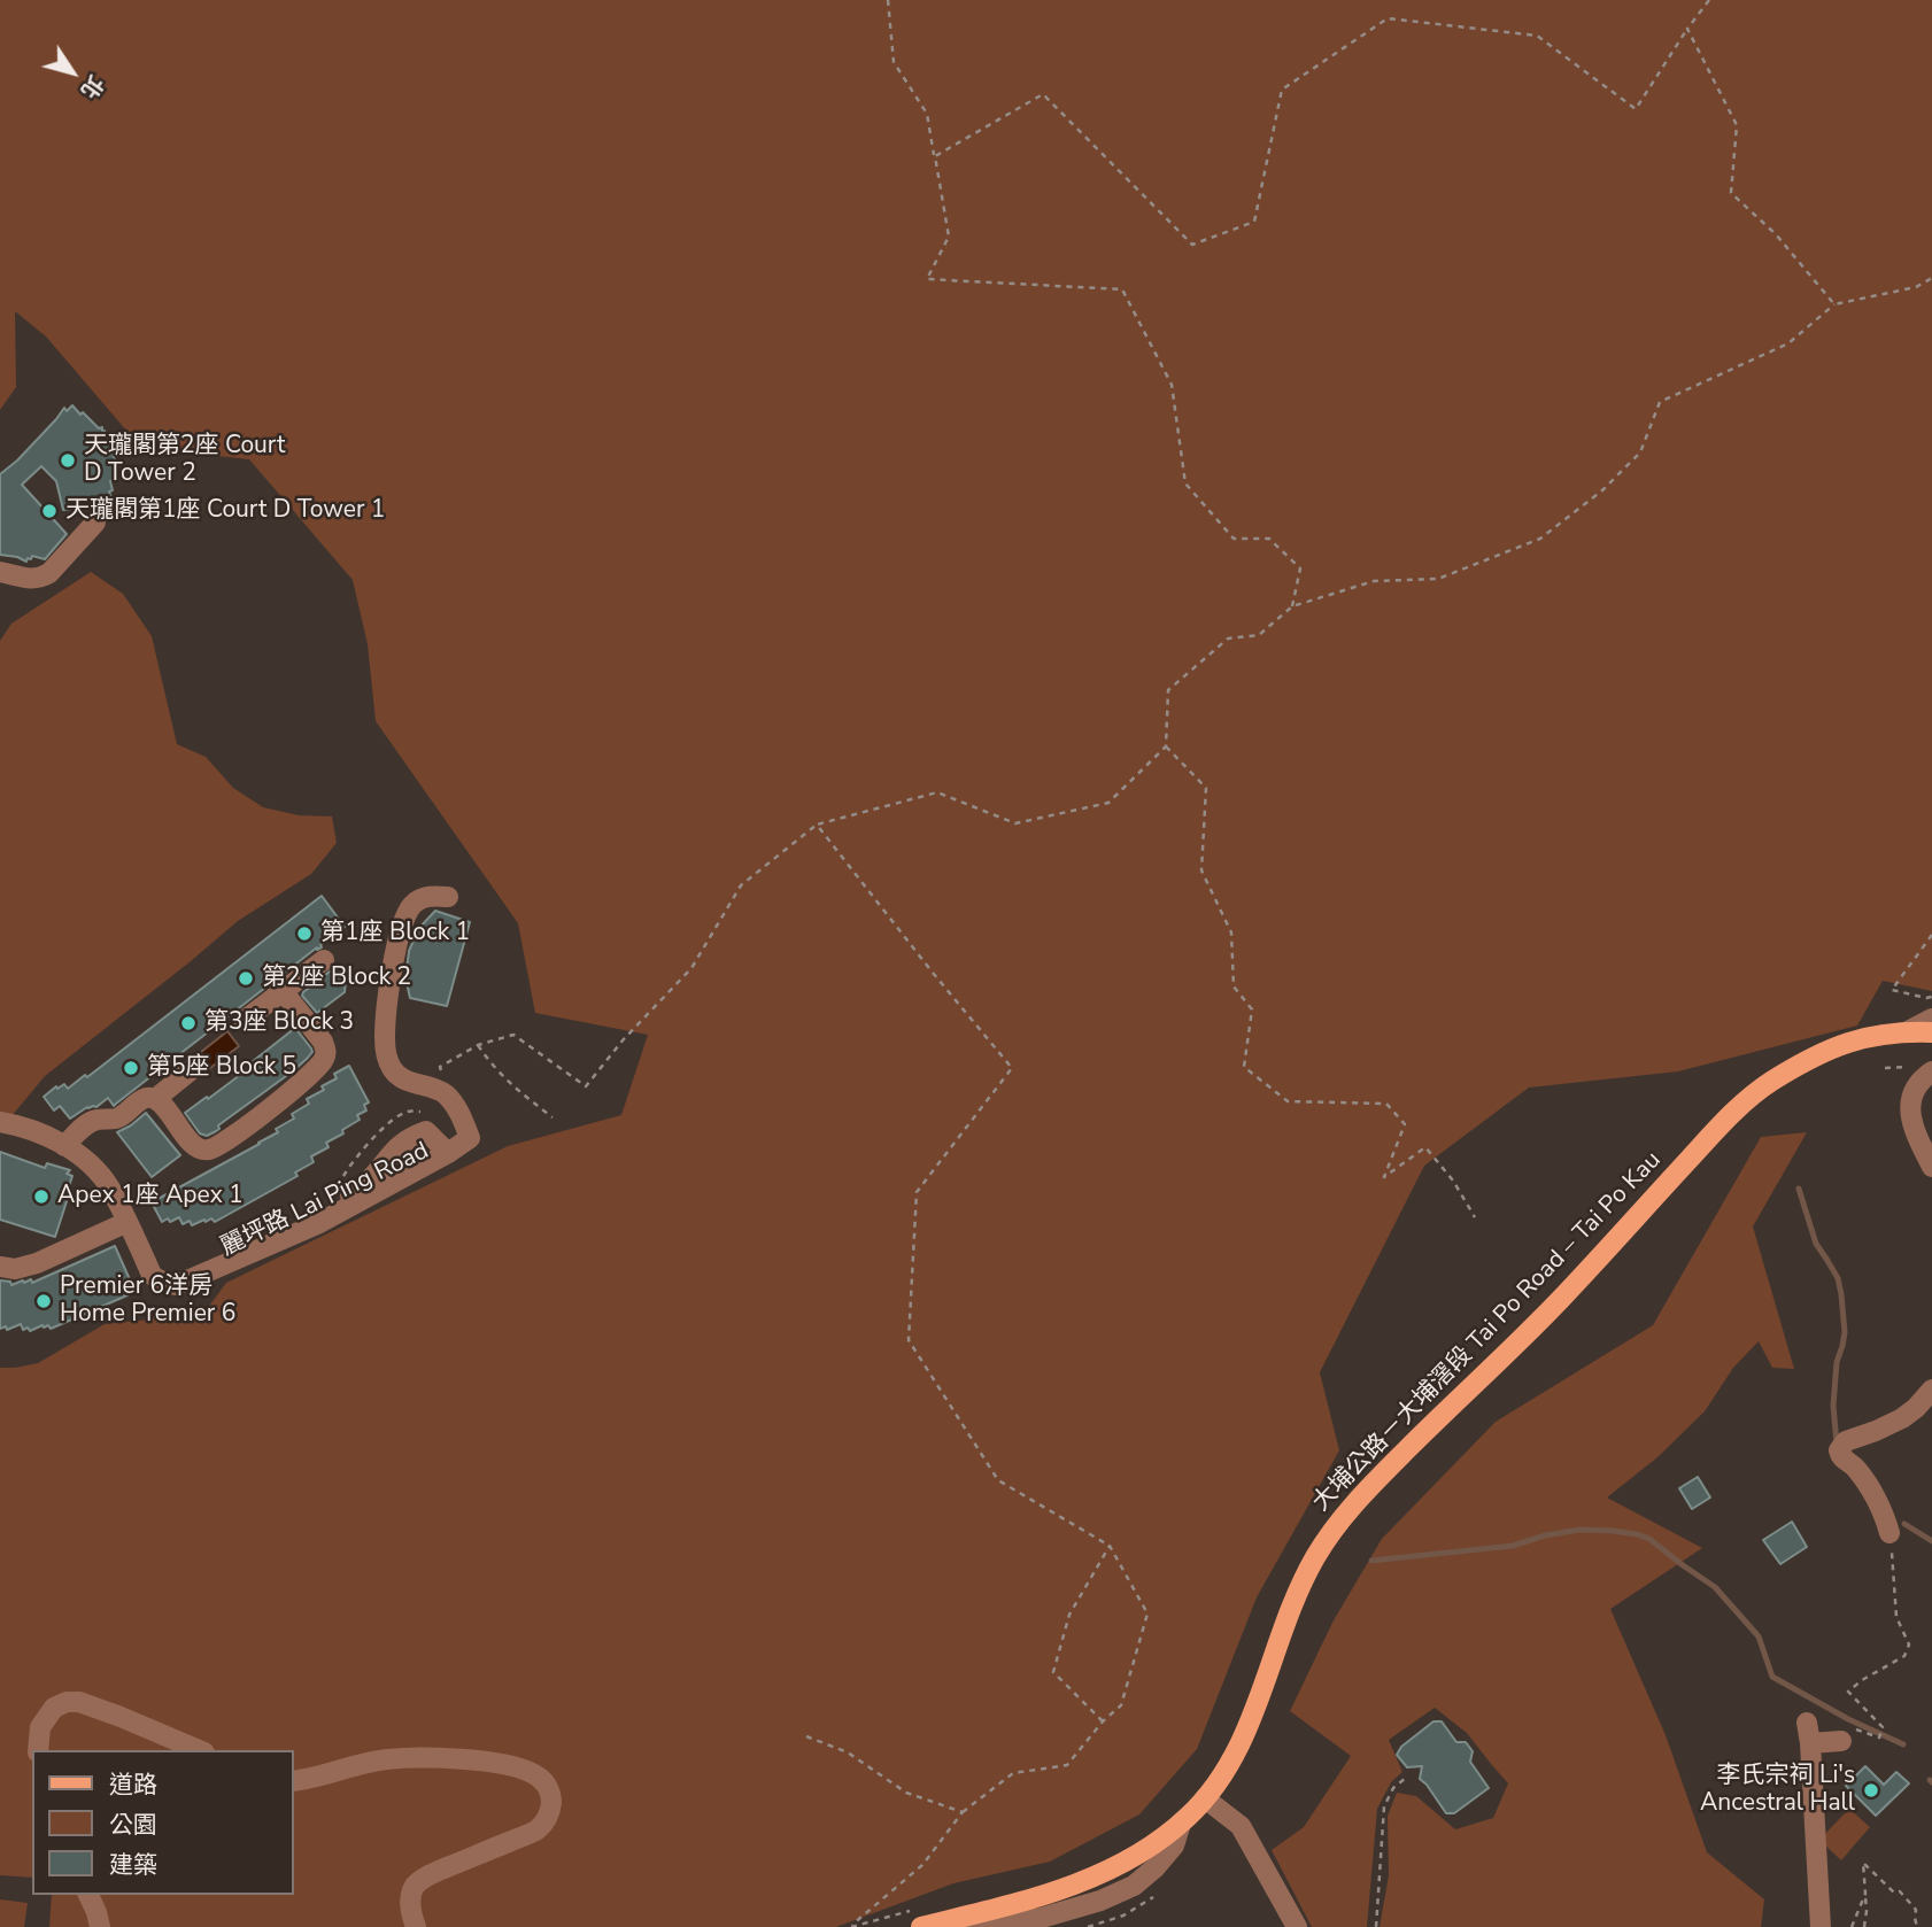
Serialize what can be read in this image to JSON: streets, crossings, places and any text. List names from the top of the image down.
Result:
{
  "streets": {
    "main road": ["大埔公路－大埔滘段 Tai Po Road – Tai Po Kau"],
    "street": ["麗坪路 Lai Ping Road"]
  },
  "places": [
    "天瓏閣第2座 Court D Tower 2",
    "天瓏閣第1座 Court D Tower 1",
    "第1座 Block 1",
    "第2座 Block 2",
    "第3座 Block 3",
    "第5座 Block 5",
    "Apex 1座 Apex 1",
    "Premier 6洋房 Home Premier 6",
    "李氏宗祠 Li's Ancestral Hall"
  ],
  "legend": ["道路", "公園", "建築"],
  "north": "bottom right"
}
